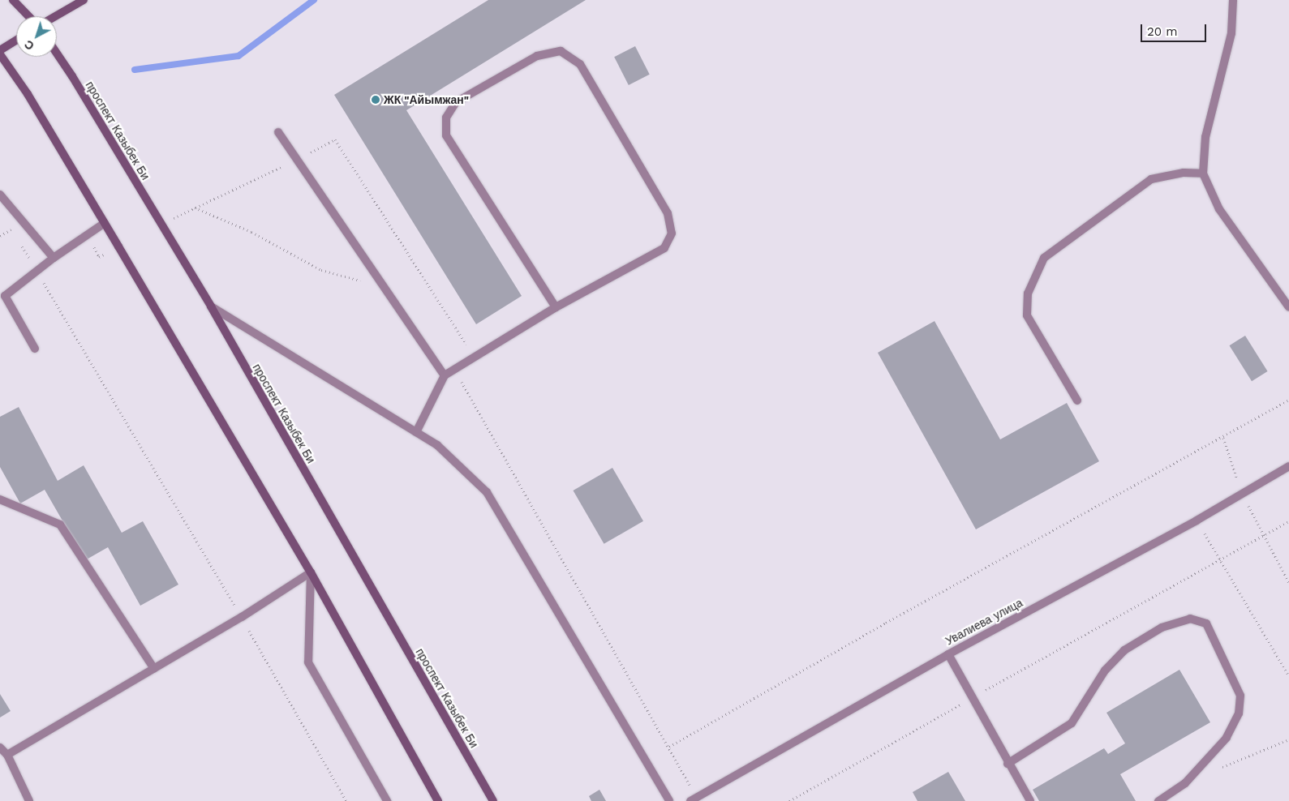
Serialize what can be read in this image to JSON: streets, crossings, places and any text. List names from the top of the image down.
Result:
{
  "streets": {
    "street": ["проспект Казыбек Би", "Увалиева улица"]
  },
  "places": ["ЖК \"Айымжан\""],
  "scale_bar": "20 m",
  "north": "bottom left"
}
